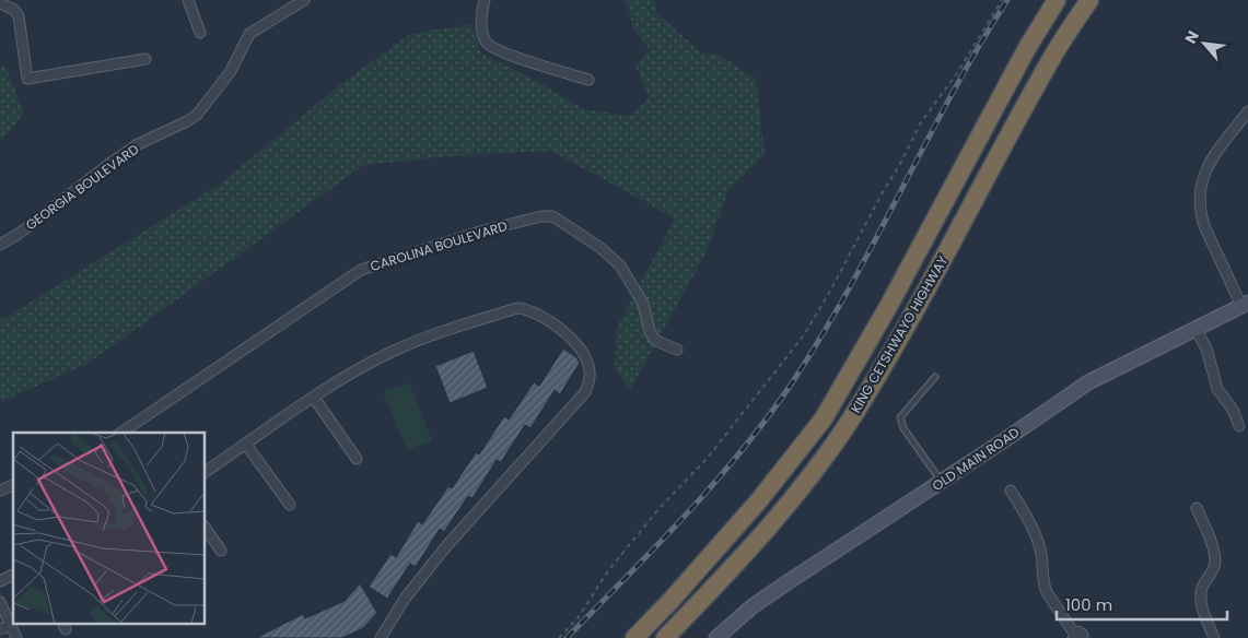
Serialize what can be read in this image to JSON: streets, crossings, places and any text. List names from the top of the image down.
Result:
{
  "streets": {
    "highway": ["KING CETSHWAYO HIGHWAY"],
    "street": ["GEORGIA BOULEVARD", "CAROLINA BOULEVARD", "OLD MAIN ROAD"]
  },
  "scale_bar": "100 m",
  "north": "top left"
}
